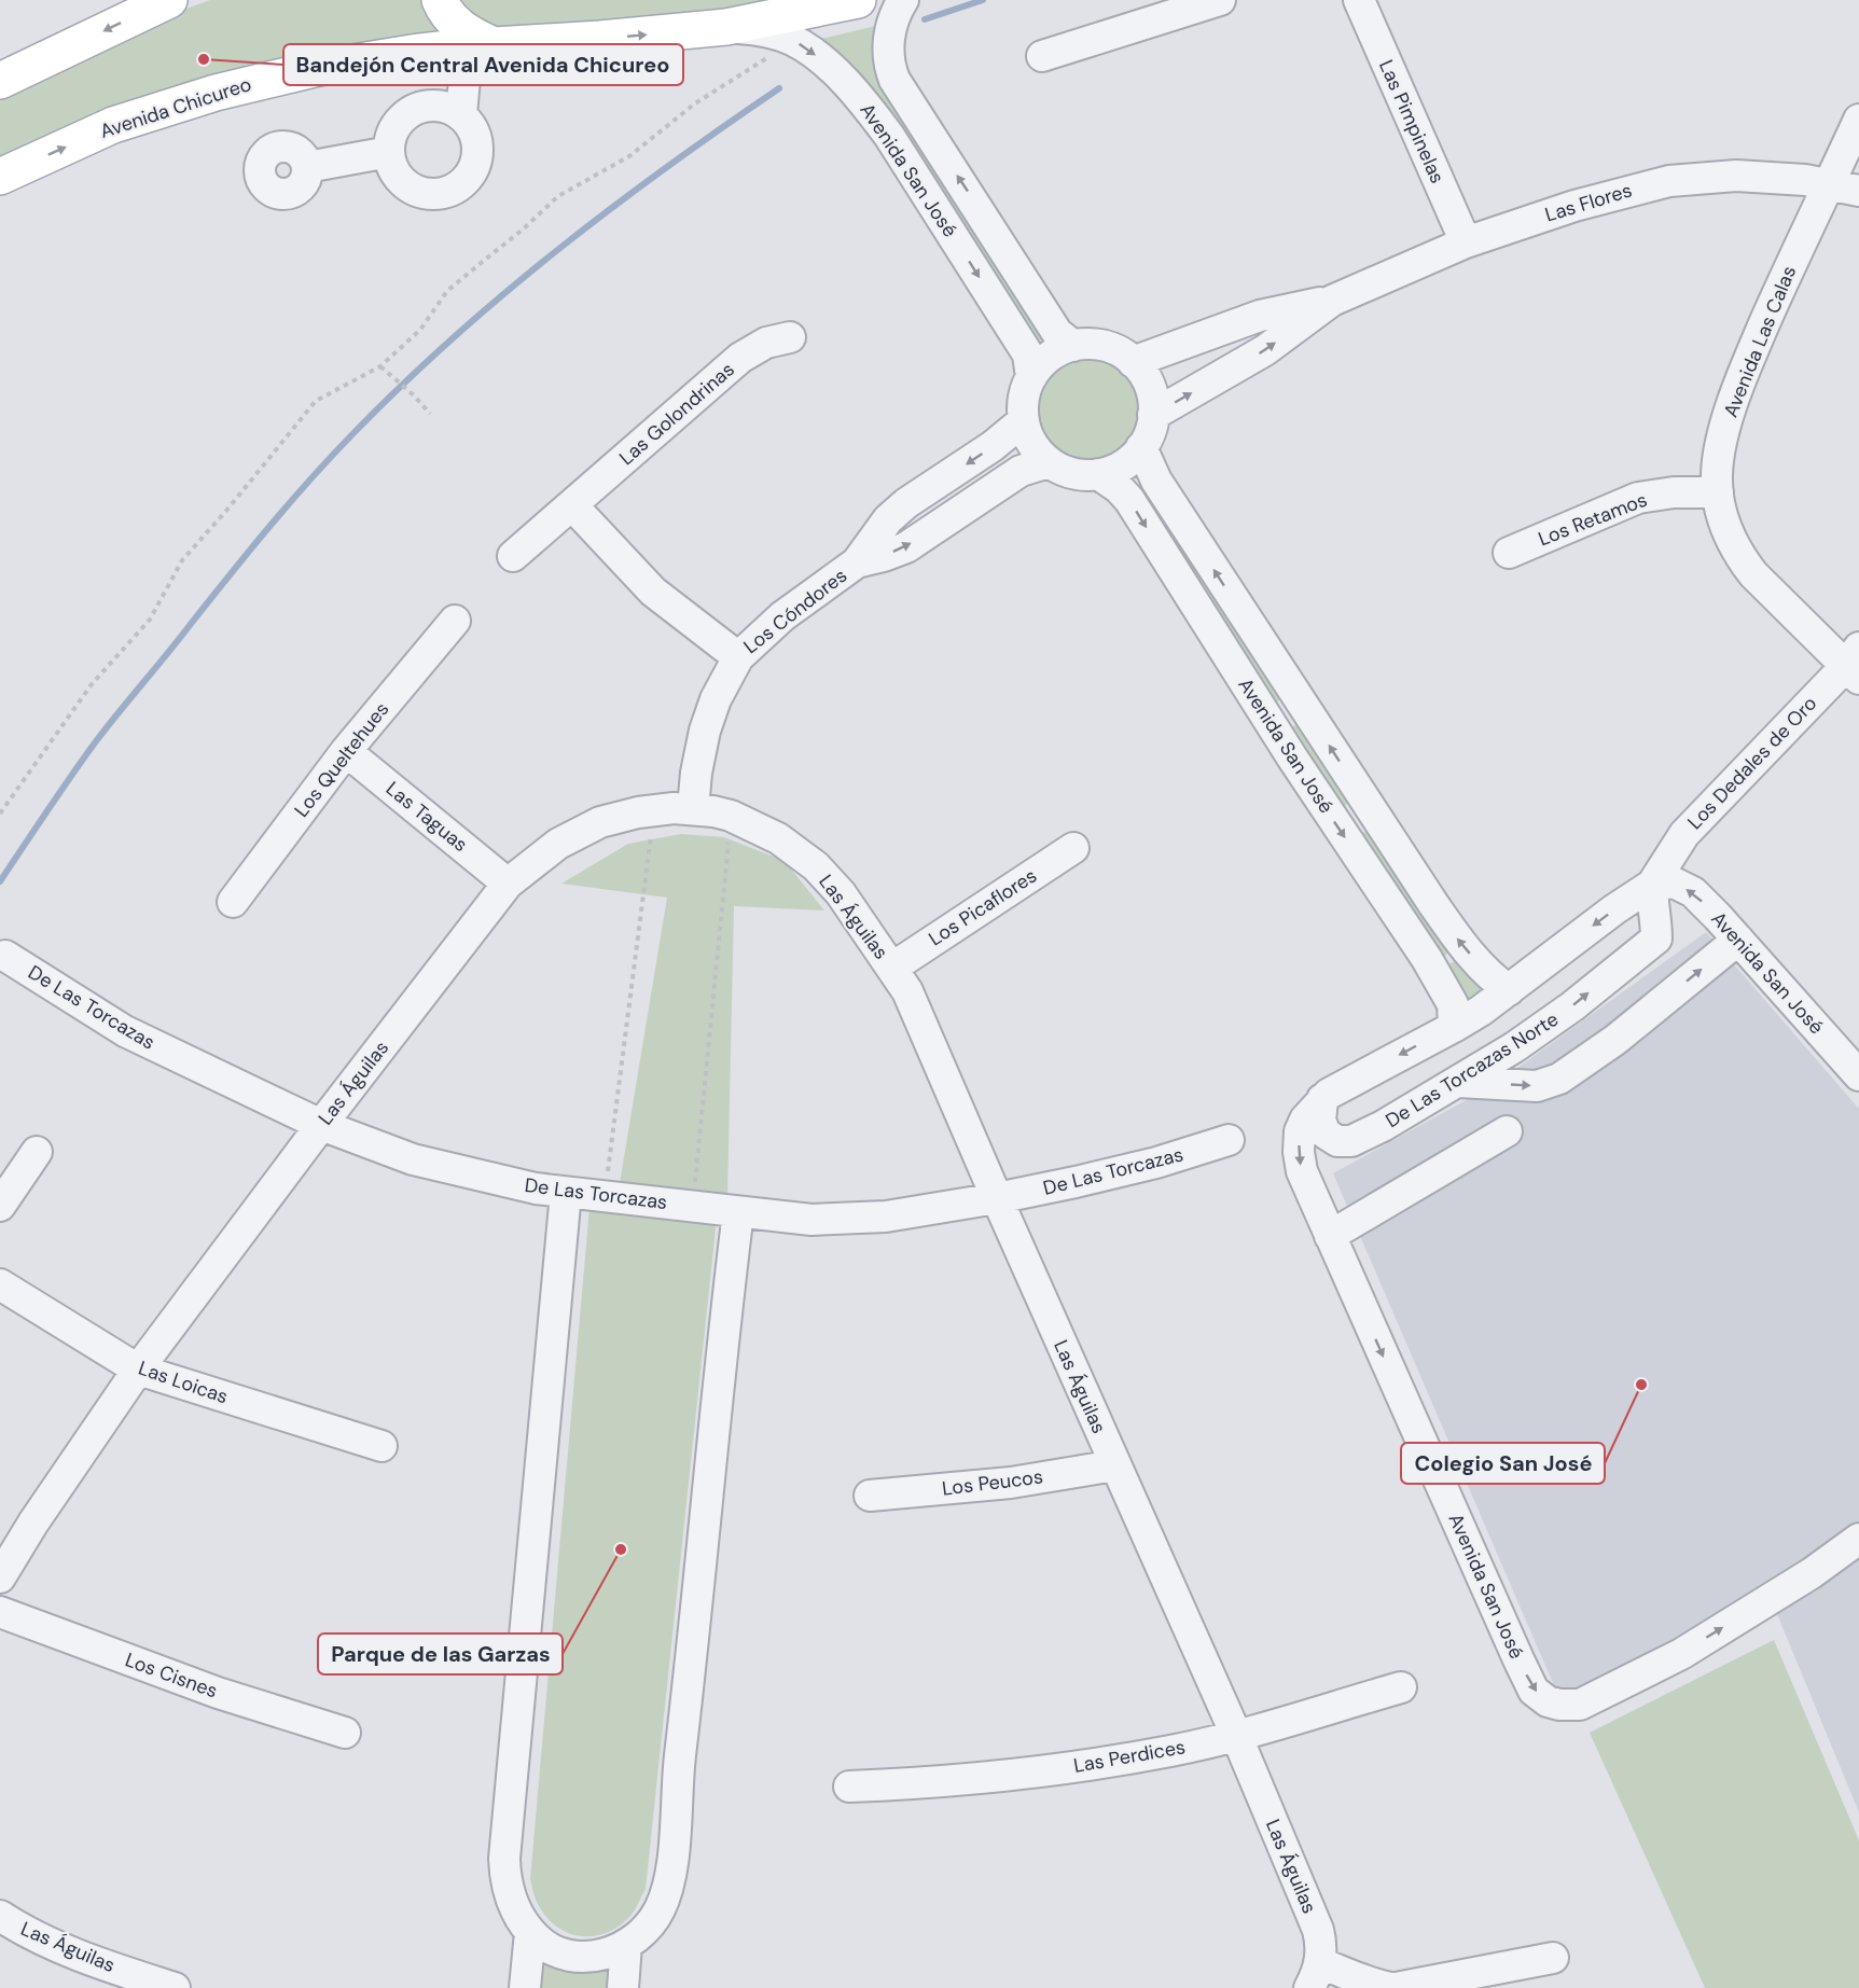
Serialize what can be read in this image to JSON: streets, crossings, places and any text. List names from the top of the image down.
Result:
{
  "streets": {
    "main road": ["Avenida Chicureo"],
    "street": [
      "Las Pimpinelas",
      "Avenida San José",
      "Las Flores",
      "Avenida Las Calas",
      "Las Golondrinas",
      "Los Retamos",
      "Los Cóndores",
      "Los Queltehues",
      "Los Dedales de Oro",
      "Las Taguas",
      "Los Picaflores",
      "Las Águilas",
      "De Las Torcazas",
      "De Las Torcazas Norte",
      "Las Loicas",
      "Los Peucos",
      "Los Cisnes",
      "Las Perdices"
    ]
  },
  "crossings": [
    ["Avenida Chicureo", "Avenida San José"],
    ["Las Pimpinelas", "Las Flores"],
    ["Avenida San José", "Las Flores"],
    ["Avenida San José", "Los Cóndores"],
    ["Avenida San José", "Los Dedales de Oro"],
    ["Avenida San José", "De Las Torcazas Norte"],
    ["Las Flores", "Avenida Las Calas"],
    ["Las Flores", "Los Cóndores"],
    ["Avenida Las Calas", "Los Retamos"],
    ["Avenida Las Calas", "Los Dedales de Oro"],
    ["Los Cóndores", "Las Águilas"],
    ["Los Queltehues", "Las Taguas"],
    ["Los Dedales de Oro", "De Las Torcazas Norte"],
    ["Las Taguas", "Las Águilas"],
    ["Los Picaflores", "Las Águilas"],
    ["Las Águilas", "De Las Torcazas"],
    ["Las Águilas", "Las Loicas"],
    ["Las Águilas", "Los Peucos"],
    ["Las Águilas", "Las Perdices"]
  ],
  "one_way": ["Avenida Chicureo"],
  "places": ["Bandejón Central Avenida Chicureo", "Colegio San José", "Parque de las Garzas"]
}
